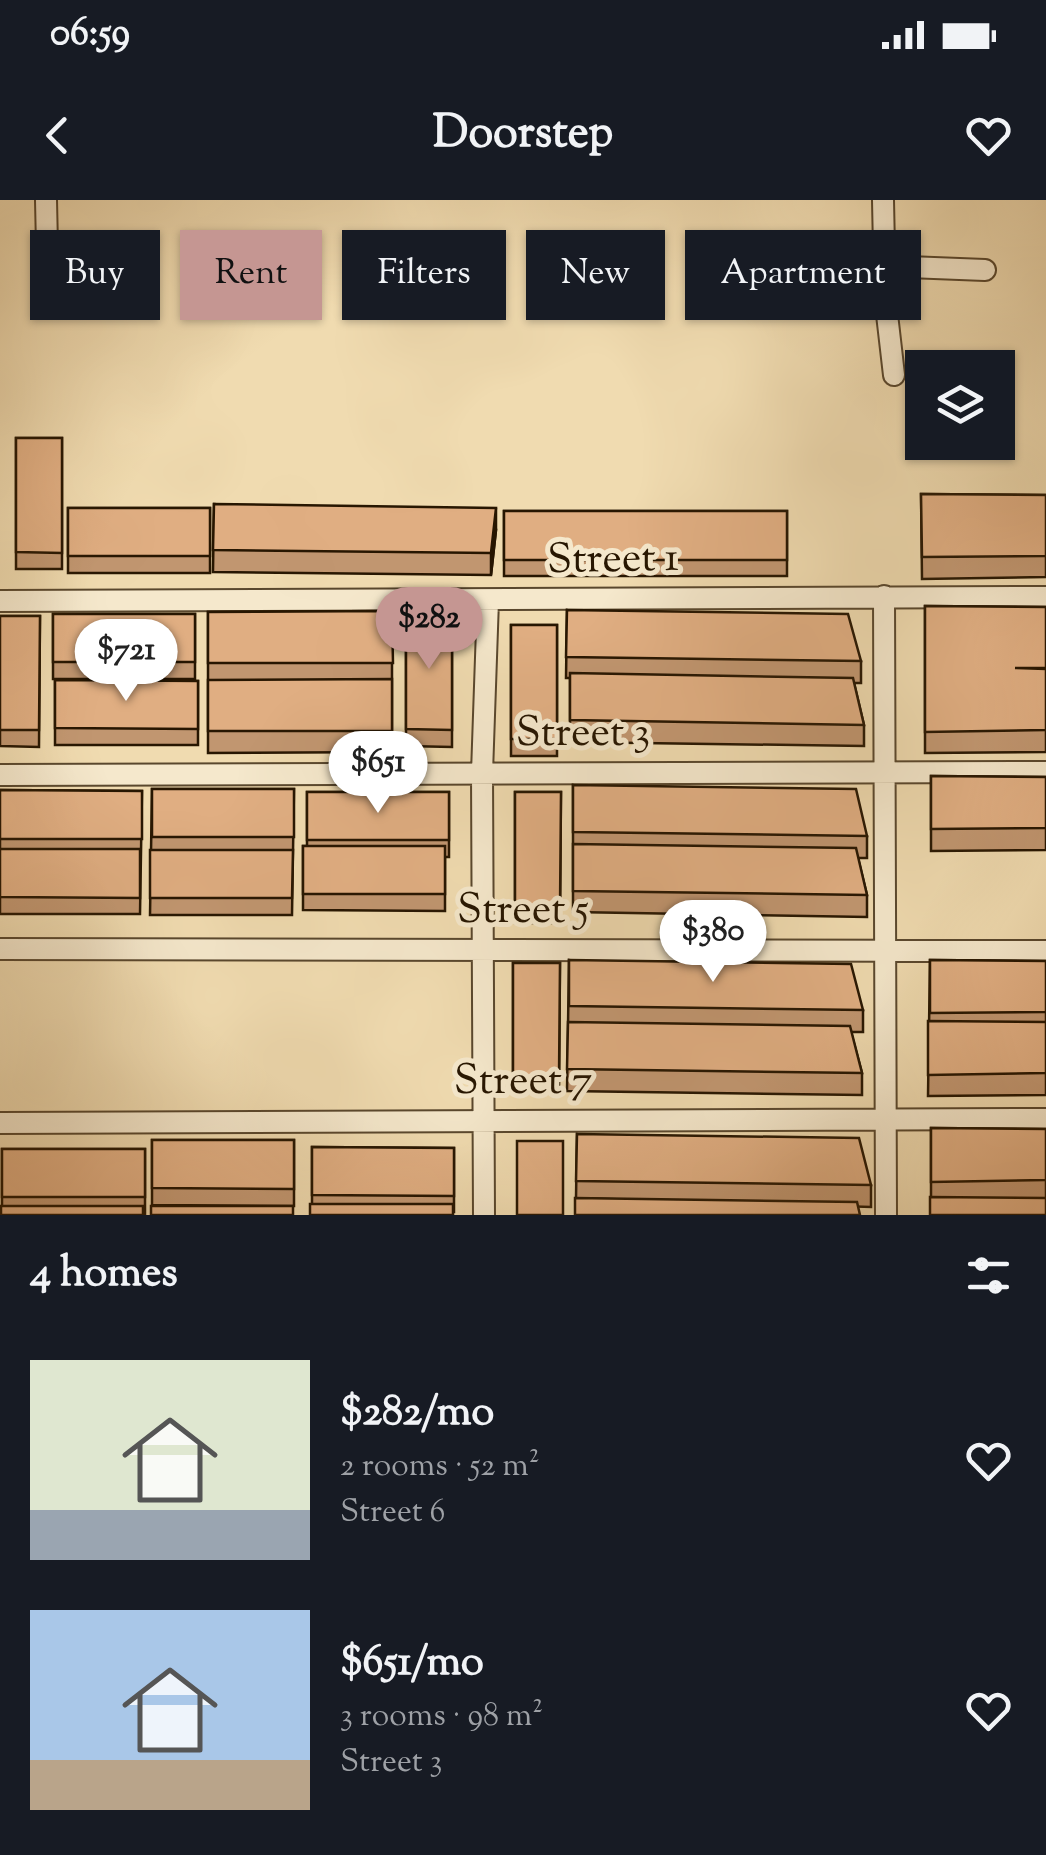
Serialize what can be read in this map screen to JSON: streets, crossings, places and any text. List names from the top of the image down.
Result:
{
  "streets": {
    "street": [
      "Street 1",
      "Street 3",
      "Street 5",
      "Street 7"
    ]
  },
  "page": {
    "status": "06:59",
    "header": "Doorstep",
    "chip": [
      "Buy",
      "Rent",
      "Filters",
      "New",
      "Apartment"
    ],
    "price": [
      "$282",
      "$721",
      "$651",
      "$380"
    ],
    "heading": "4 homes",
    "list": [
      {
        "name": "$282/mo",
        "note": "2 rooms · 52 m² · Street 6"
      },
      {
        "name": "$651/mo",
        "note": "3 rooms · 98 m² · Street 3"
      }
    ]
  }
}
